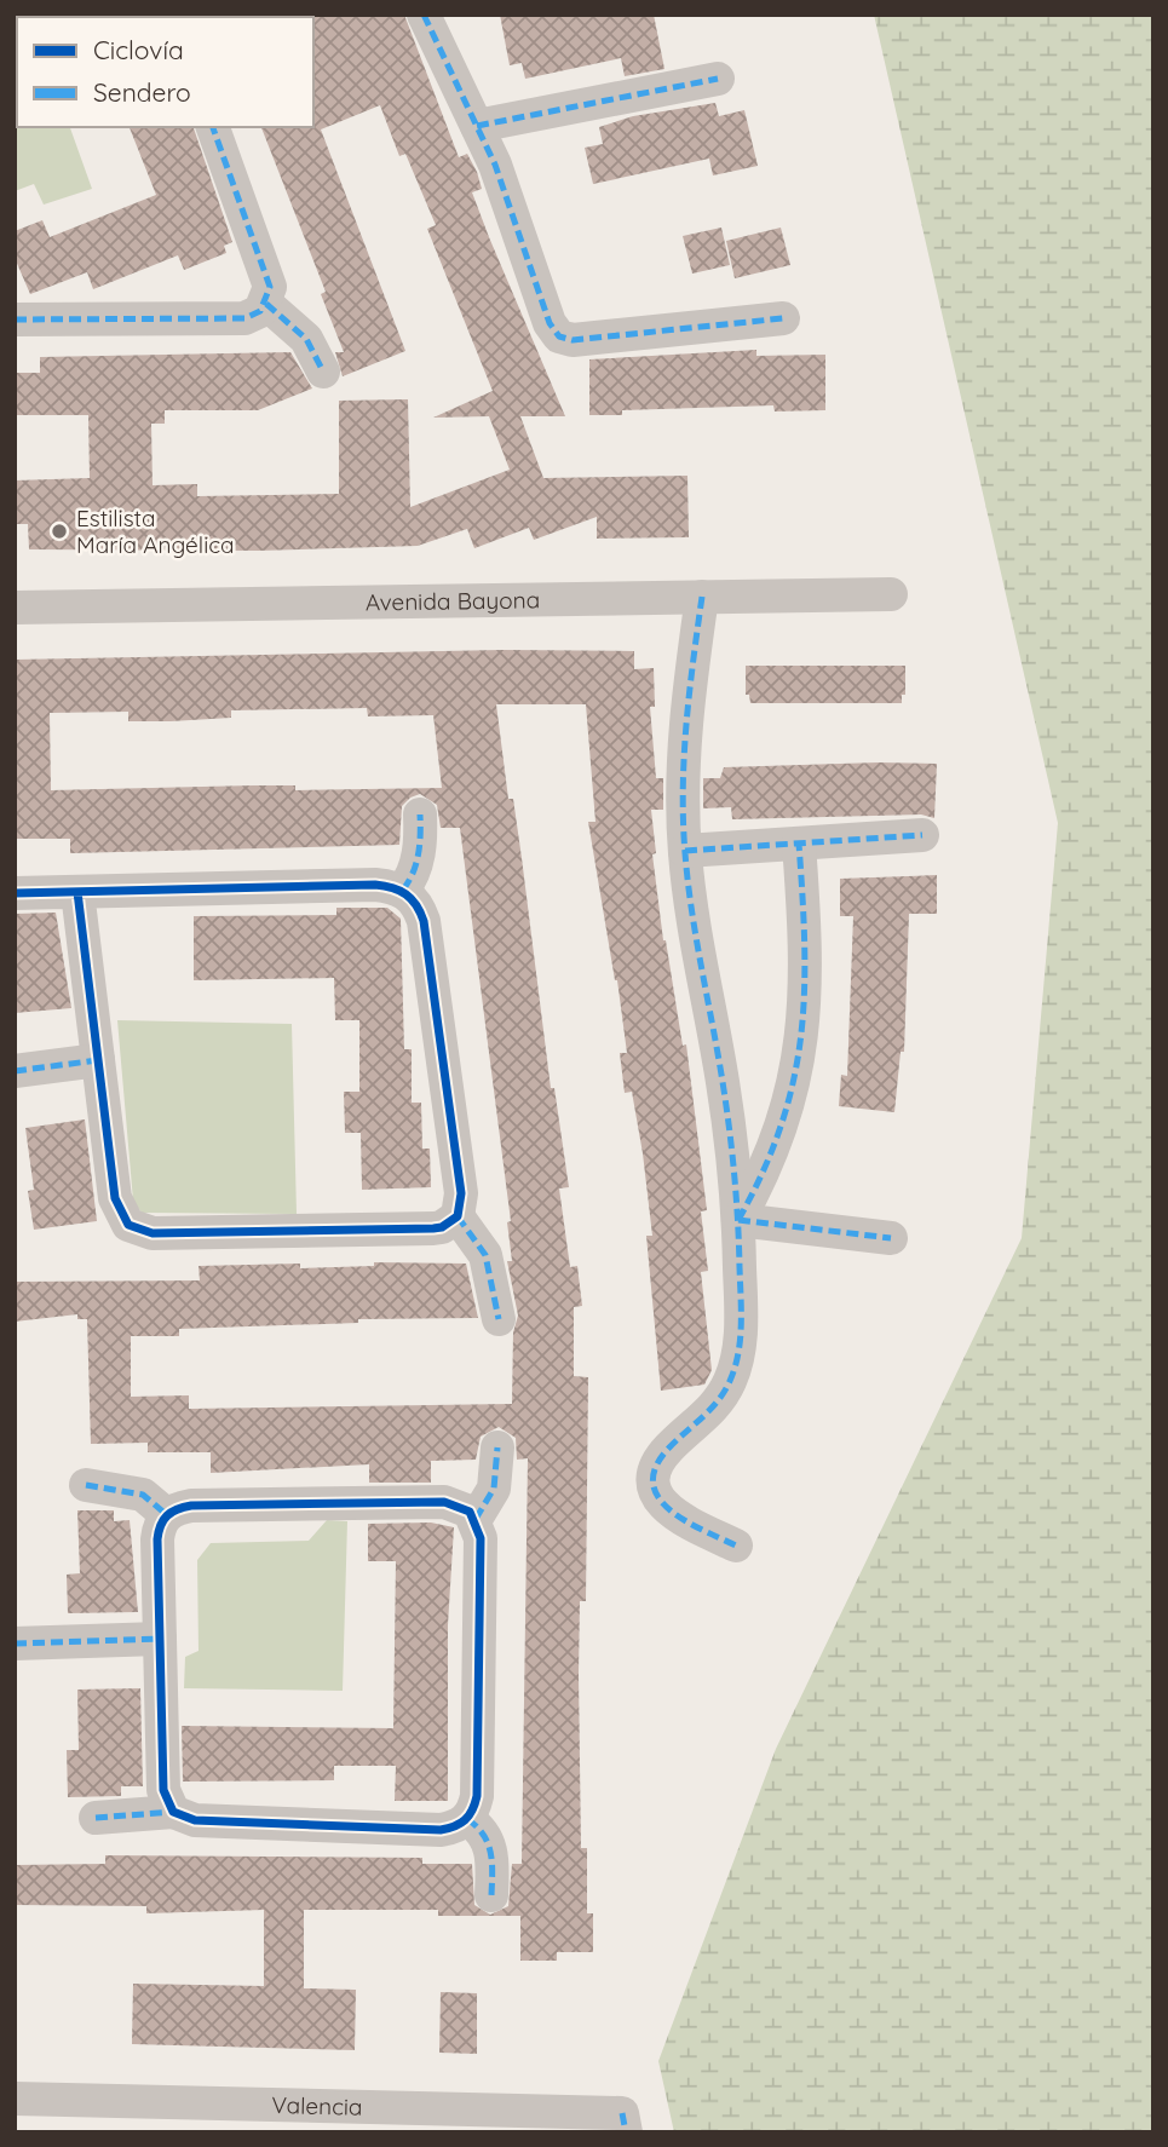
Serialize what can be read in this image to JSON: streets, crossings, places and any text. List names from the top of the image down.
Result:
{
  "streets": {
    "street": ["Avenida Bayona", "Valencia"]
  },
  "places": ["Estilista María Angélica"],
  "legend": ["Ciclovía", "Sendero"]
}
